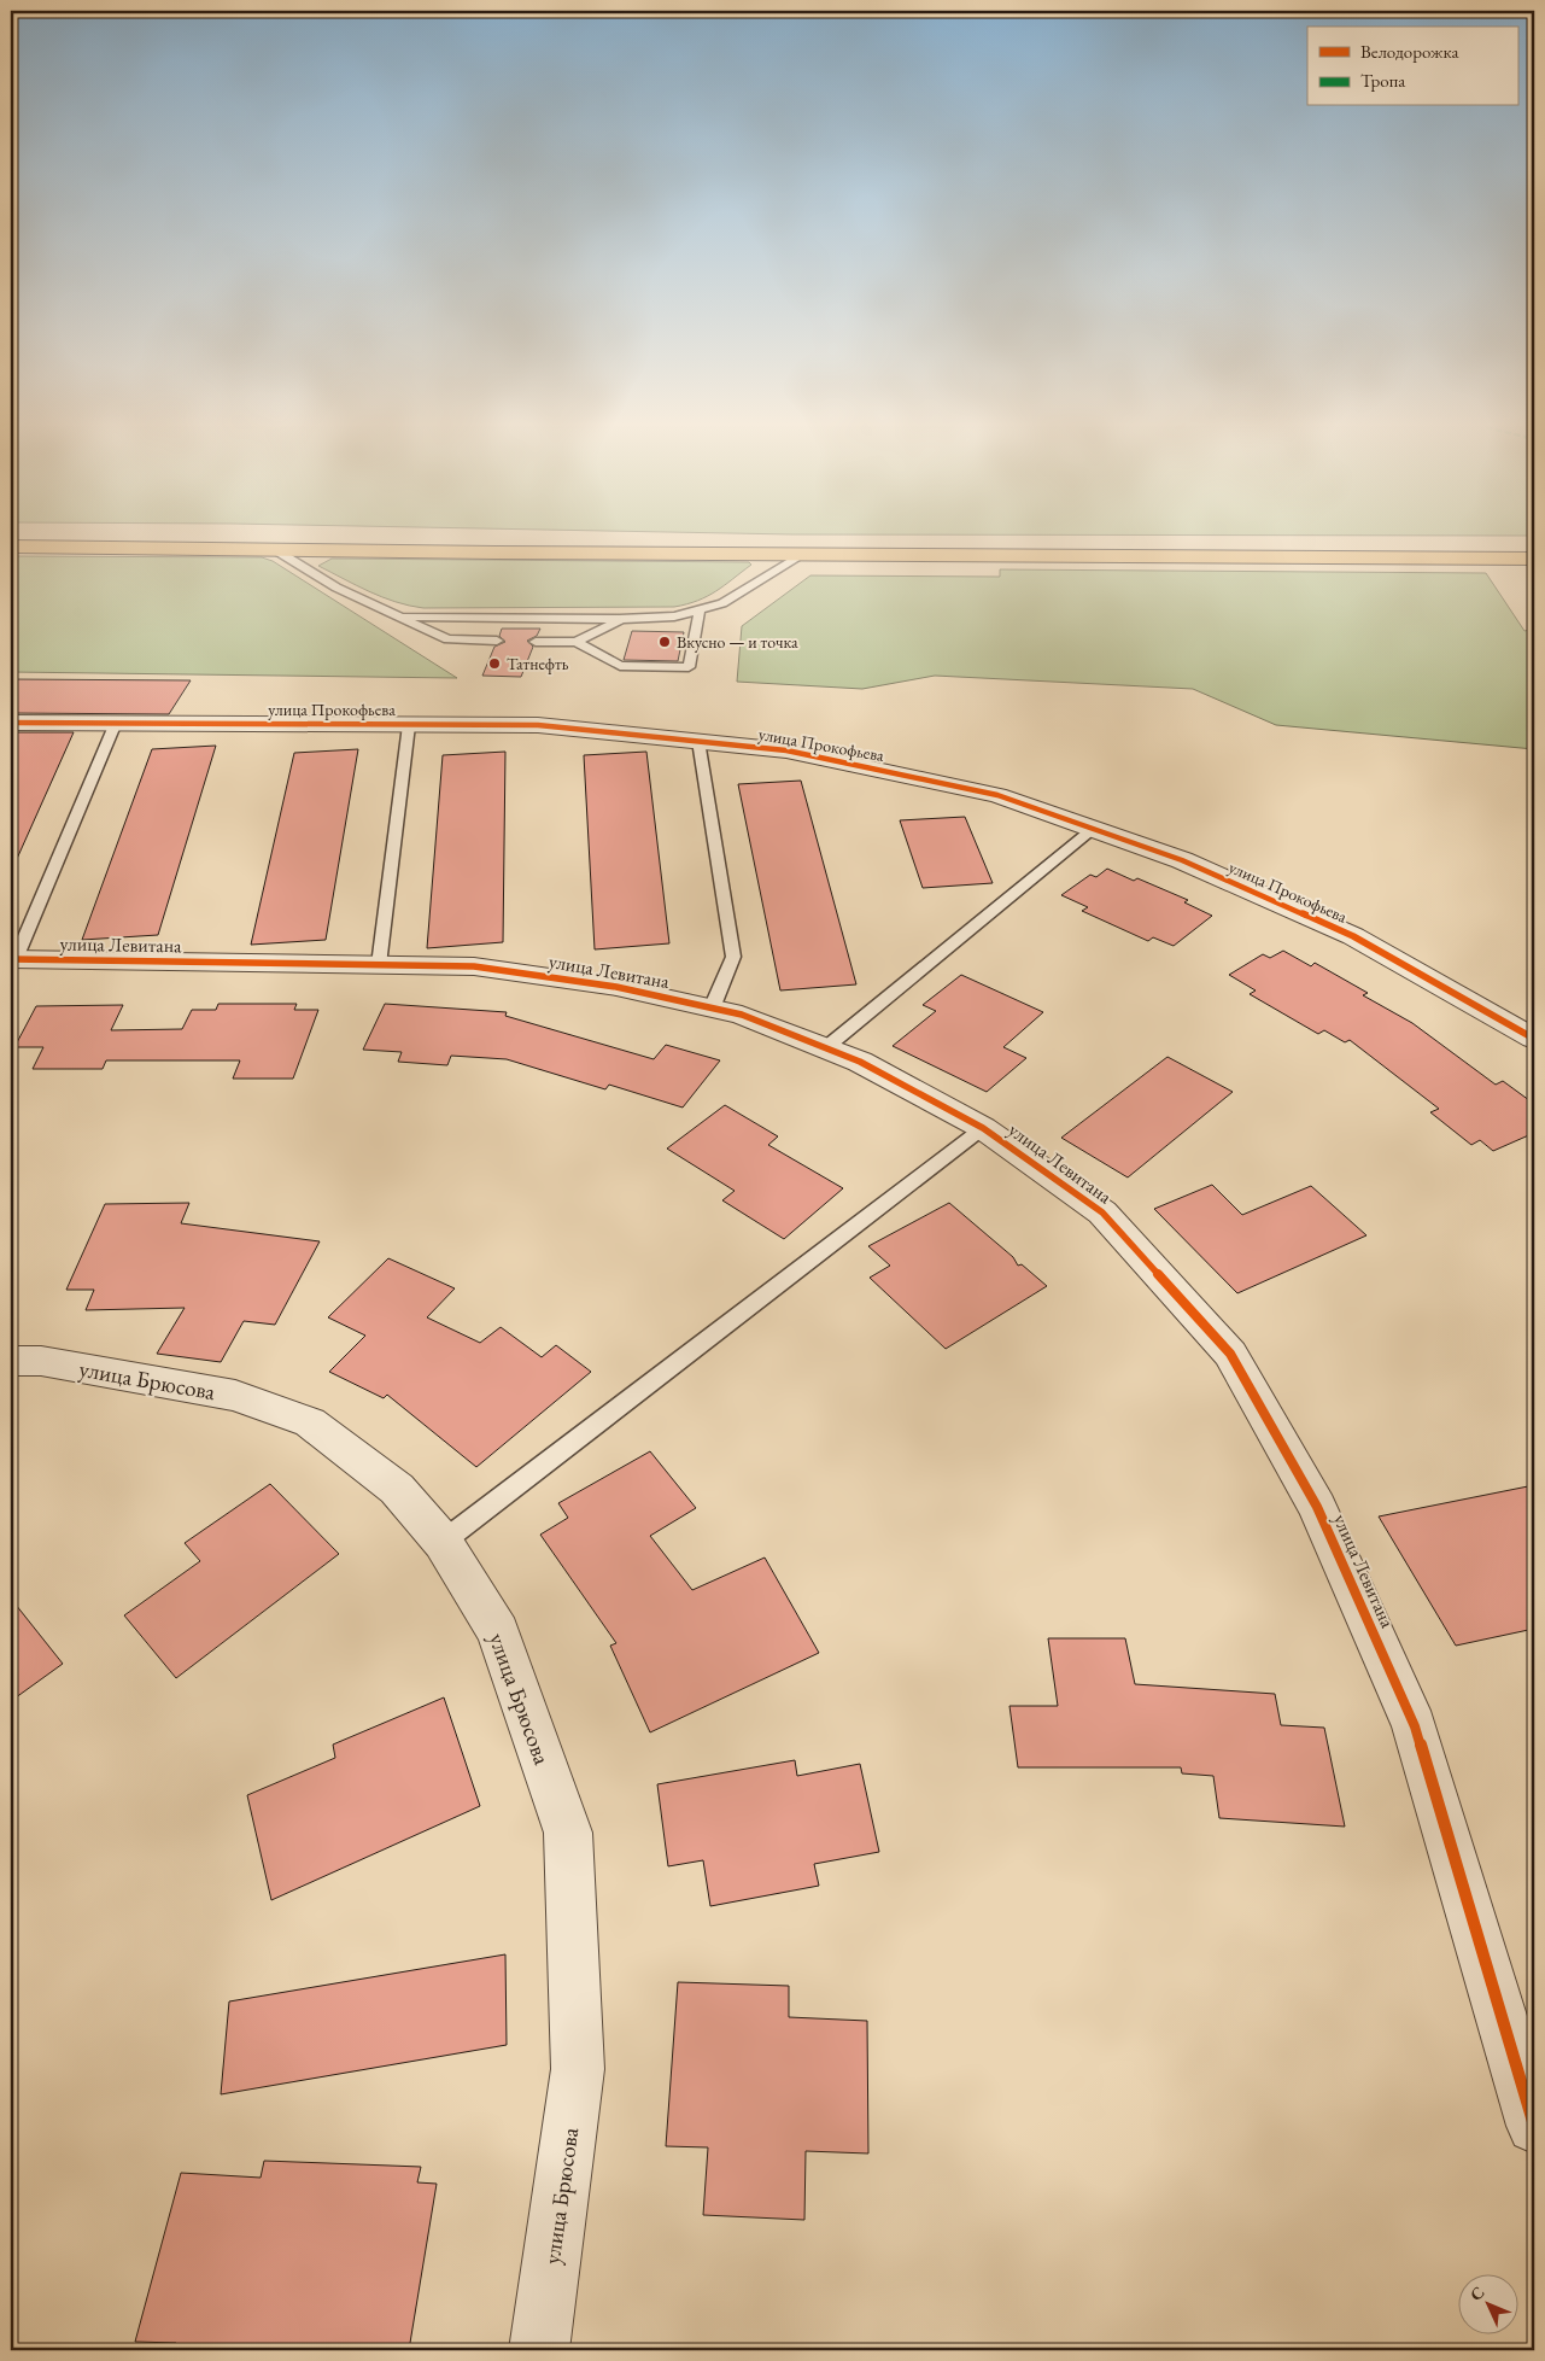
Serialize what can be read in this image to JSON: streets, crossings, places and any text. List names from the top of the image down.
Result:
{
  "streets": {
    "street": ["улица Прокофьева", "улица Левитана", "улица Брюсова"]
  },
  "places": ["Вкусно — и точка", "Татнефть"],
  "legend": ["Велодорожка", "Тропа"],
  "north": "top left"
}
